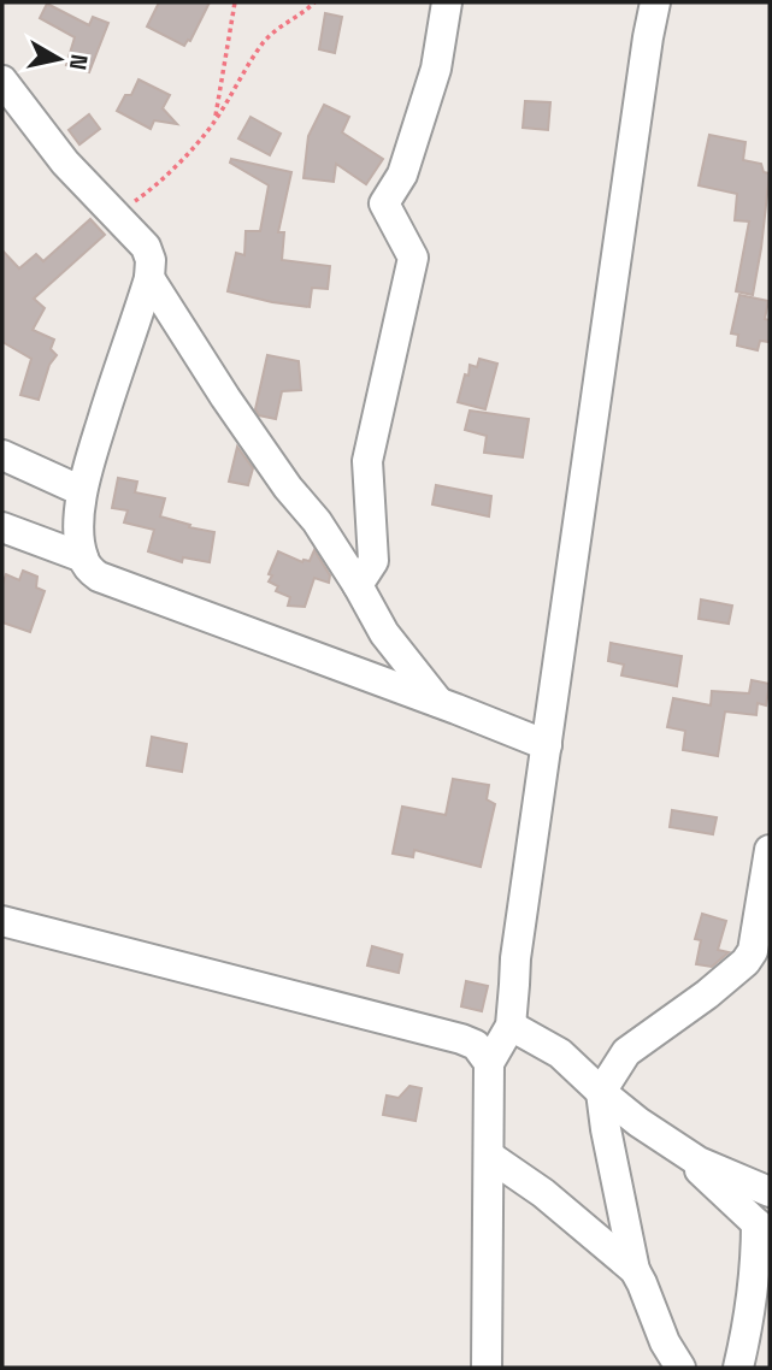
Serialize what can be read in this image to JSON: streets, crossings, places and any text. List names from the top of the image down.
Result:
{
  "north": "right"
}
